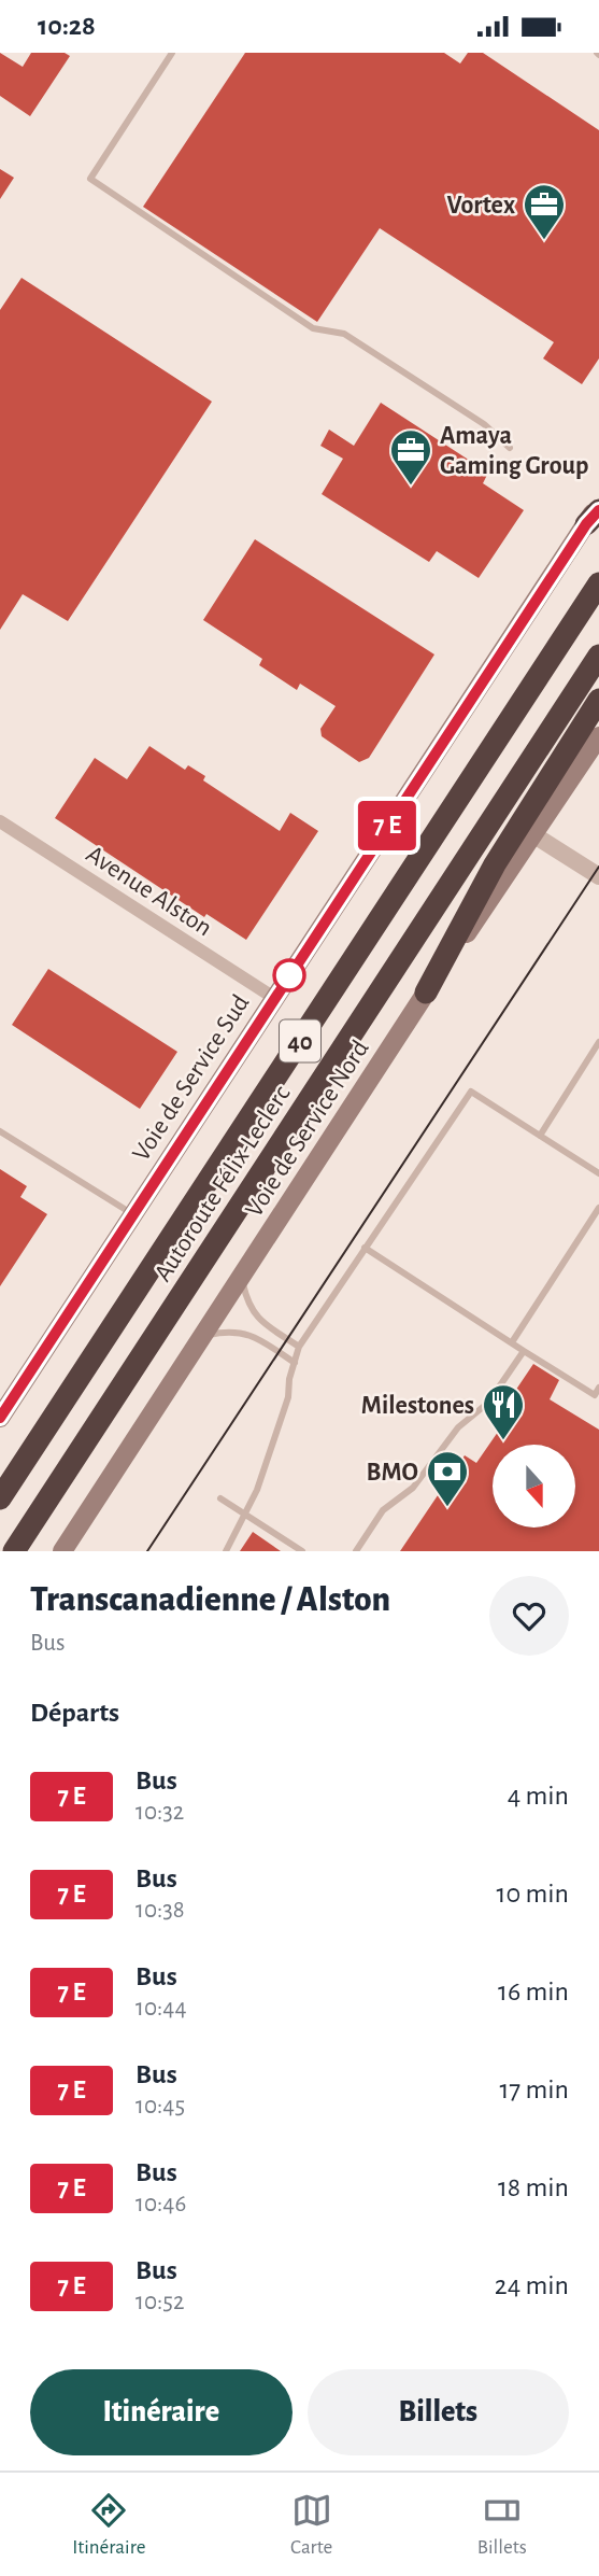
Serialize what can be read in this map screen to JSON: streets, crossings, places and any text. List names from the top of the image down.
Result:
{
  "streets": {
    "highway": ["40", "Autoroute Félix-Leclerc"],
    "main road": ["Voie de Service Sud", "Voie de Service Nord"],
    "street": ["Avenue Alston"]
  },
  "crossings": [
    ["Avenue Alston", "Voie de Service Sud"]
  ],
  "places": {
    "office": ["Vortex", "Amaya Gaming Group"],
    "restaurant": ["Milestones"],
    "bank": ["BMO"]
  },
  "north": "bottom",
  "page": {
    "status": "10:28",
    "on_map": "7 E",
    "heading": [
      ["Transcanadienne / Alston", "Bus"],
      "Départs"
    ],
    "list": [
      {
        "mark": "7 E",
        "name": "Bus",
        "note": "10:32",
        "value": "4 min"
      },
      {
        "mark": "7 E",
        "name": "Bus",
        "note": "10:38",
        "value": "10 min"
      },
      {
        "mark": "7 E",
        "name": "Bus",
        "note": "10:44",
        "value": "16 min"
      },
      {
        "mark": "7 E",
        "name": "Bus",
        "note": "10:45",
        "value": "17 min"
      },
      {
        "mark": "7 E",
        "name": "Bus",
        "note": "10:46",
        "value": "18 min"
      },
      {
        "mark": "7 E",
        "name": "Bus",
        "note": "10:52",
        "value": "24 min"
      }
    ],
    "buttons": ["Itinéraire", "Billets"],
    "tabs": ["Itinéraire", "Carte", "Billets"]
  }
}
